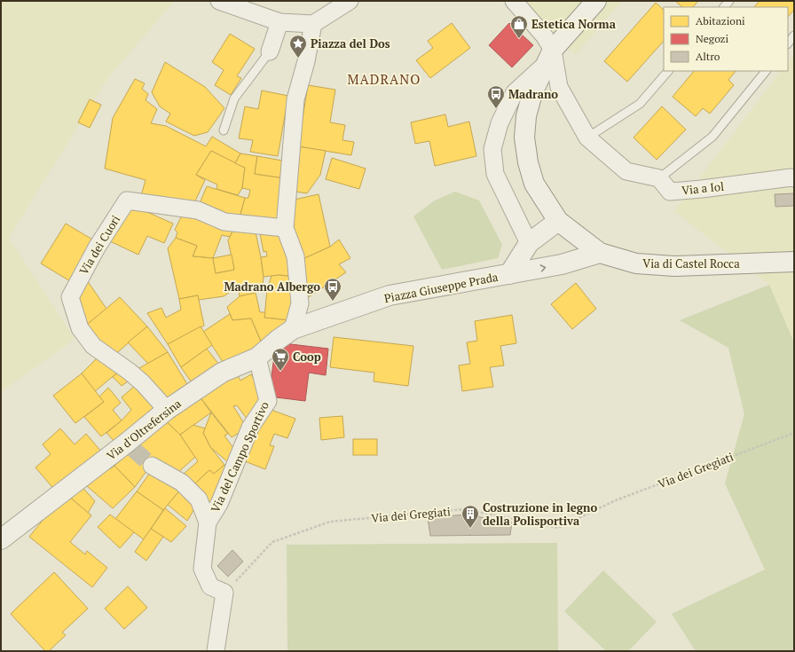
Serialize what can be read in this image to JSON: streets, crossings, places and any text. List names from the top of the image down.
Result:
{
  "streets": {
    "street": [
      "Via a Iol",
      "Via dei Cuori",
      "Via di Castel Rocca",
      "Piazza Giuseppe Prada",
      "Via d'Oltrefersina",
      "Via del Campo Sportivo"
    ],
    "path": ["Via dei Gregiati"]
  },
  "crossings": [
    ["Via dei Cuori", "Via d'Oltrefersina"],
    ["Via di Castel Rocca", "Piazza Giuseppe Prada"],
    ["Piazza Giuseppe Prada", "Via d'Oltrefersina"],
    ["Via d'Oltrefersina", "Via del Campo Sportivo"],
    ["Via del Campo Sportivo", "Via dei Gregiati"]
  ],
  "districts": ["MADRANO"],
  "places": {
    "shop": ["Estetica Norma"],
    "place": ["Piazza del Dos"],
    "bus stop": ["Madrano", "Madrano Albergo"],
    "supermarket": ["Coop"],
    "building": ["Costruzione in legno della Polisportiva"]
  },
  "legend": ["Abitazioni", "Negozi", "Altro"]
}
